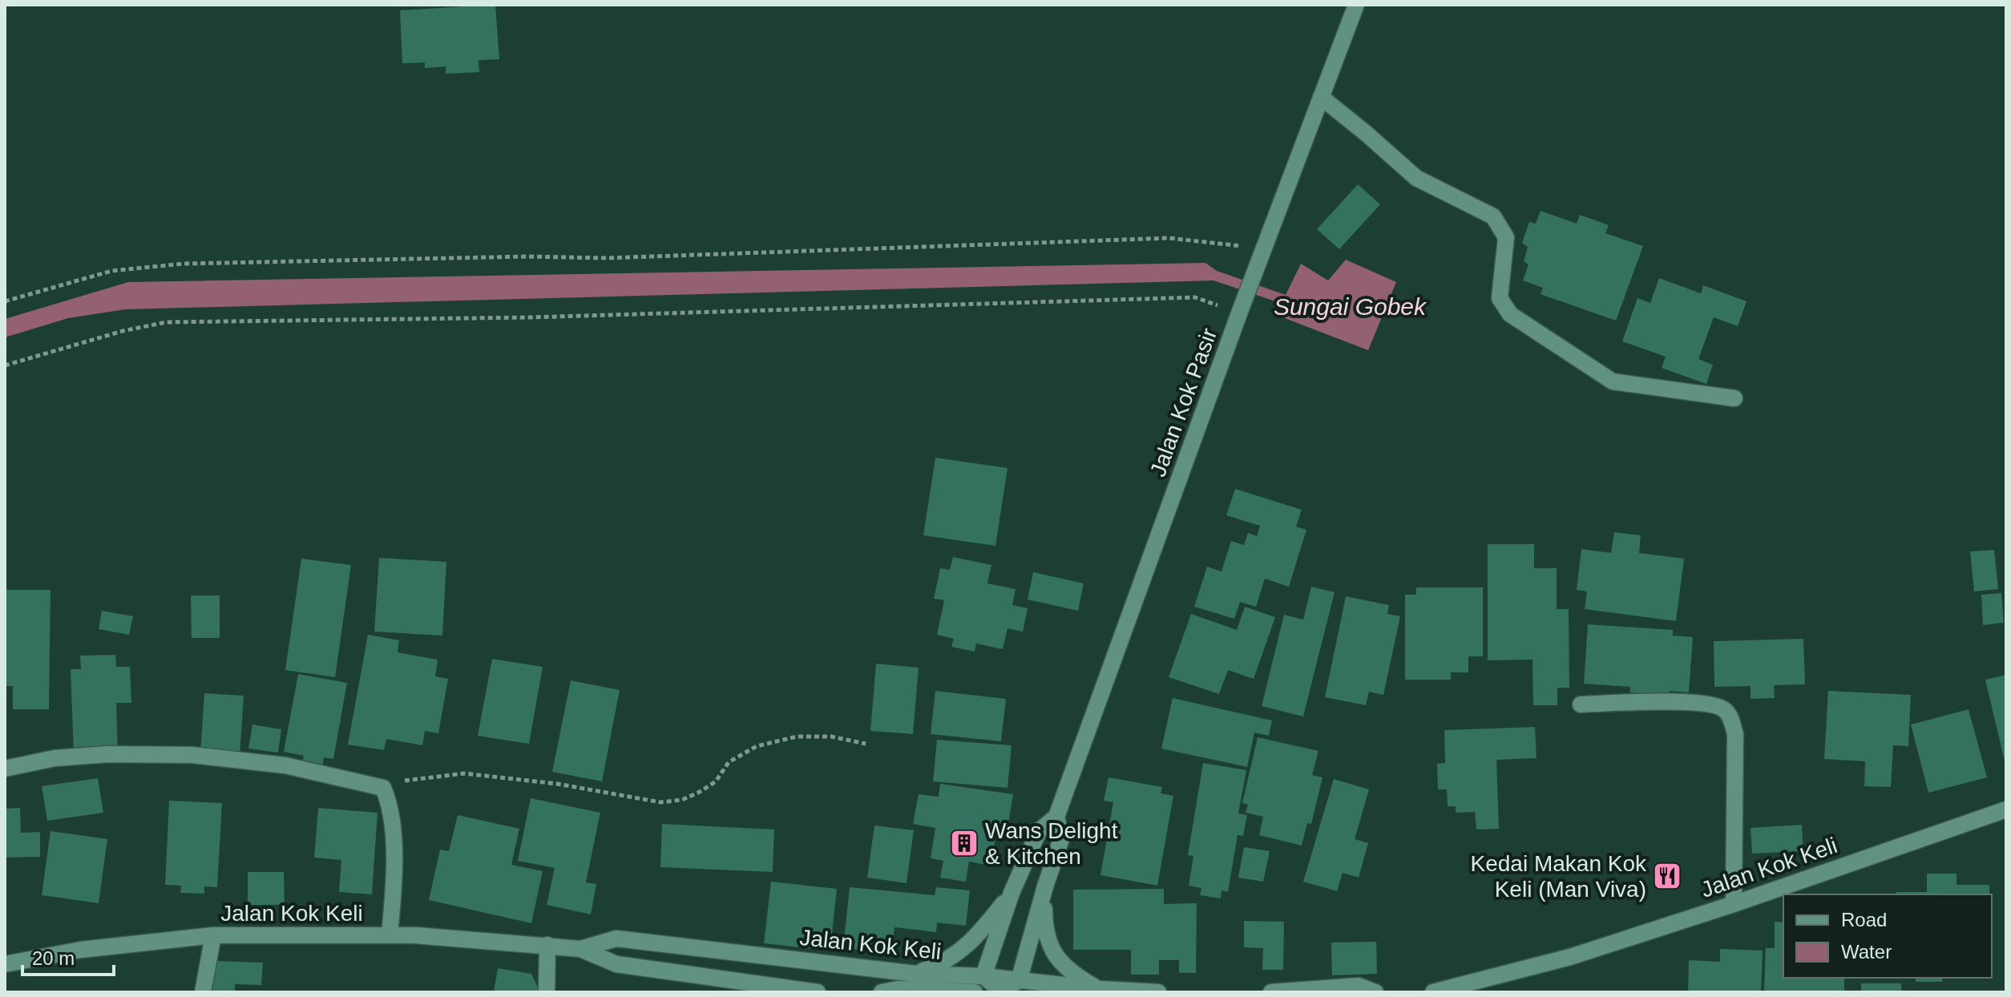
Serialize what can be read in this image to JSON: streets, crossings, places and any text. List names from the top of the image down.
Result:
{
  "streets": {
    "street": ["Jalan Kok Pasir", "Jalan Kok Keli"]
  },
  "crossings": [
    ["Jalan Kok Pasir", "Jalan Kok Keli"]
  ],
  "water": ["Sungai Gobek"],
  "places": {
    "building": ["Wans Delight & Kitchen"],
    "restaurant": ["Kedai Makan Kok Keli (Man Viva)"]
  },
  "legend": ["Road", "Water"],
  "scale_bar": "20 m"
}
